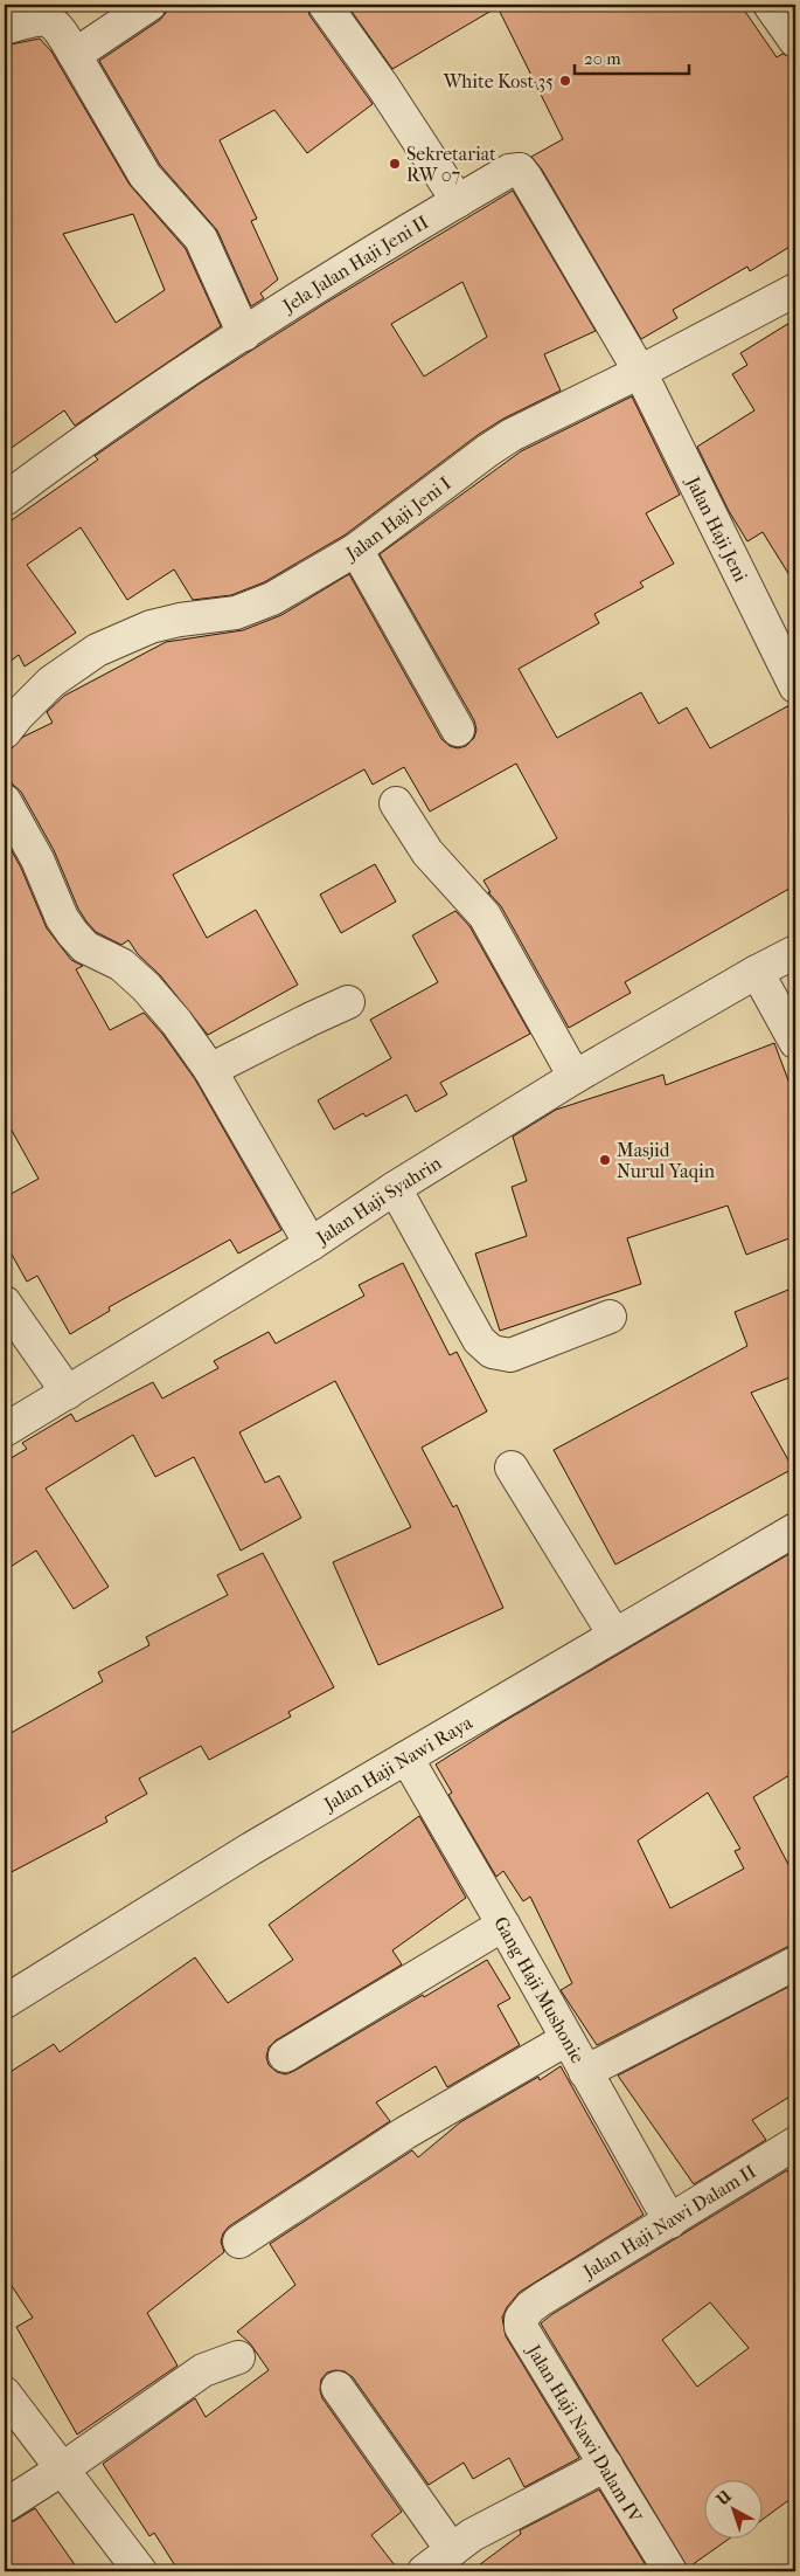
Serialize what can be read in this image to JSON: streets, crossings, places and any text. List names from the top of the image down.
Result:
{
  "streets": {
    "street": [
      "Jela Jalan Haji Jeni II",
      "Jalan Haji Jeni I",
      "Jalan Haji Jeni",
      "Jalan Haji Syahrin",
      "Jalan Haji Nawi Raya",
      "Gang Haji Mushonie",
      "Jalan Haji Nawi Dalam II",
      "Jalan Haji Nawi Dalam IV"
    ]
  },
  "crossings": [
    ["Jela Jalan Haji Jeni II", "Jalan Haji Jeni I"],
    ["Jela Jalan Haji Jeni II", "Jalan Haji Jeni"],
    ["Jalan Haji Jeni I", "Jalan Haji Jeni"],
    ["Jalan Haji Nawi Raya", "Gang Haji Mushonie"],
    ["Gang Haji Mushonie", "Jalan Haji Nawi Dalam II"],
    ["Jalan Haji Nawi Dalam II", "Jalan Haji Nawi Dalam IV"]
  ],
  "places": ["White Kost 35", "Sekretariat RW 07", "Masjid Nurul Yaqin"],
  "scale_bar": "20 m",
  "north": "top left"
}
